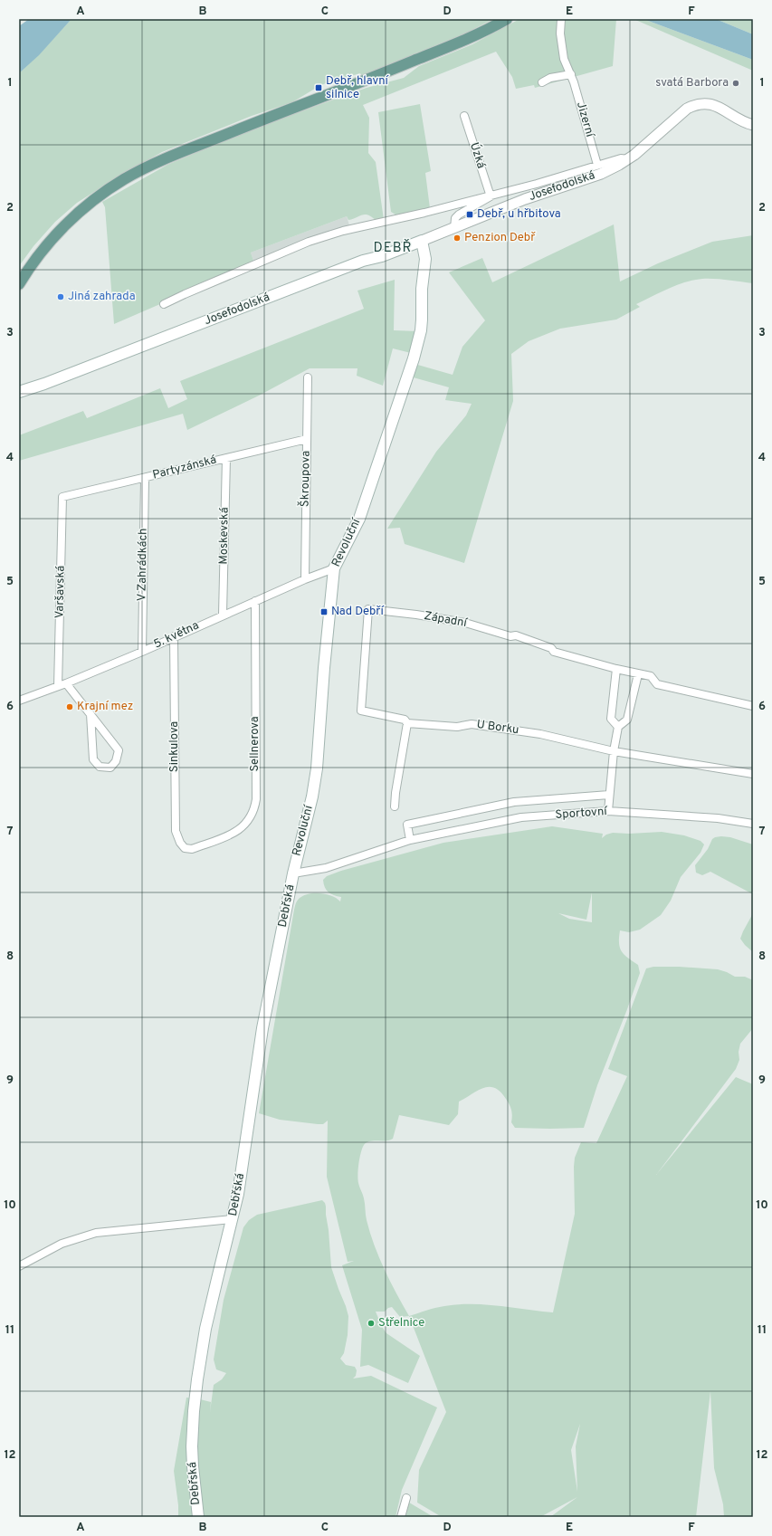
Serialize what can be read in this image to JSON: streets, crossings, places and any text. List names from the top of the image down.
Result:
{
  "streets": {
    "main road": ["Josefodolská", "Revoluční", "Debřská"],
    "street": [
      "Jizerní",
      "Úzká",
      "Partyzánská",
      "Škroupova",
      "Moskevská",
      "V Zahrádkách",
      "Varšavská",
      "Západní",
      "5. května",
      "U Borku",
      "Sellnerova",
      "Sinkulova",
      "Sportovní"
    ]
  },
  "crossings": [
    ["Jizerní", "Josefodolská"],
    ["Úzká", "Josefodolská"],
    ["Josefodolská", "Revoluční"],
    ["Partyzánská", "Škroupova"],
    ["Partyzánská", "Moskevská"],
    ["Partyzánská", "V Zahrádkách"],
    ["Partyzánská", "Varšavská"],
    ["Škroupova", "5. května"],
    ["Moskevská", "5. května"],
    ["Revoluční", "5. května"],
    ["Revoluční", "Sportovní"],
    ["Revoluční", "Debřská"],
    ["V Zahrádkách", "5. května"],
    ["Varšavská", "5. května"],
    ["Západní", "U Borku"],
    ["5. května", "Sellnerova"],
    ["5. května", "Sinkulova"],
    ["Sellnerova", "Sinkulova"],
    ["Sportovní", "Debřská"]
  ],
  "districts": ["DEBŘ"],
  "places": {
    "other": [
      "svatá Barbora",
      "Penzion Debř",
      "Jiná zahrada",
      "Krajní mez",
      "Střelnice"
    ],
    "transit": ["Debř, hlavní silnice", "Debř, u hřbitova", "Nad Debří"]
  },
  "grid": {
    "columns": [
      "A",
      "B",
      "C",
      "D",
      "E",
      "F"
    ],
    "rows": [
      "1",
      "2",
      "3",
      "4",
      "5",
      "6",
      "7",
      "8",
      "9",
      "10",
      "11",
      "12"
    ]
  }
}
